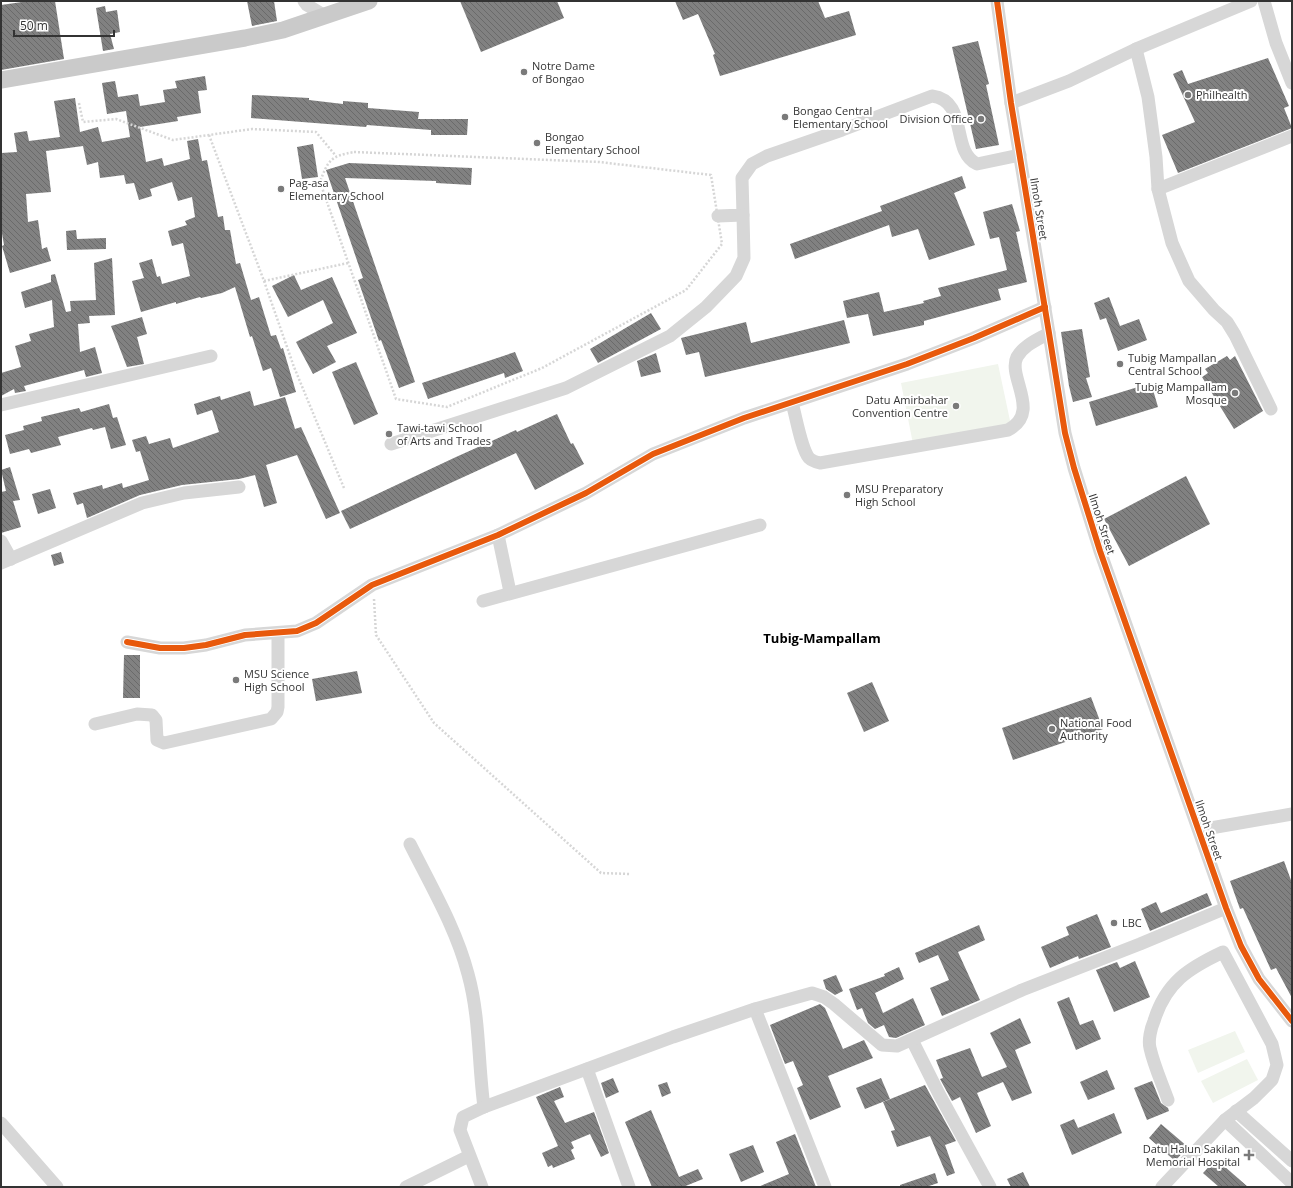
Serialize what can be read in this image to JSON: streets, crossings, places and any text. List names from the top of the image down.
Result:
{
  "streets": {
    "street": ["Ilmoh Street"]
  },
  "districts": ["Tubig-Mampallam"],
  "places": {
    "other": [
      "Notre Dame of Bongao",
      "Philhealth",
      "Bongao Central Elementary School",
      "Division Office",
      "Bongao Elementary School",
      "Pag-asa Elementary School",
      "Tubig Mampallan Central School",
      "Tubig Mampallam Mosque",
      "Datu Amirbahar Convention Centre",
      "Tawi-tawi School of Arts and Trades",
      "MSU Preparatory High School",
      "MSU Science High School",
      "National Food Authority",
      "LBC"
    ],
    "health": ["Datu Halun Sakilan Memorial Hospital"]
  },
  "scale_bar": "50 m"
}
